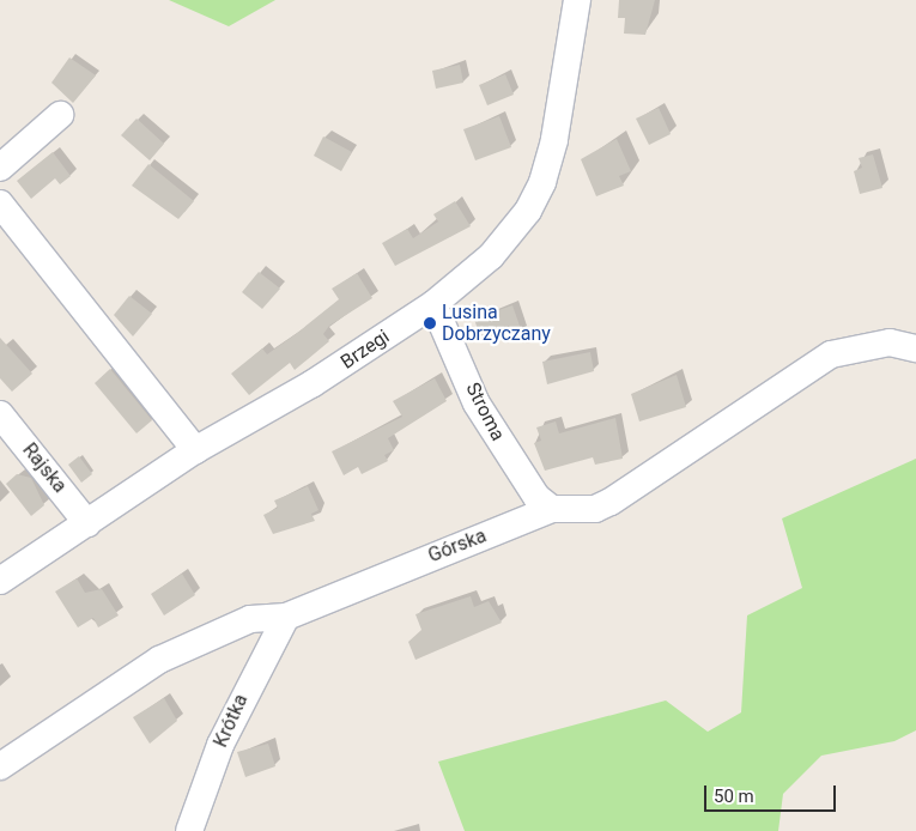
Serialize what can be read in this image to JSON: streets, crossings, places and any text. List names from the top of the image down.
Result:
{
  "streets": {
    "street": [
      "Brzegi",
      "Stroma",
      "Rajska",
      "Górska",
      "Krótka"
    ]
  },
  "crossings": [
    ["Brzegi", "Stroma"],
    ["Brzegi", "Rajska"],
    ["Stroma", "Górska"],
    ["Górska", "Krótka"]
  ],
  "places": ["Lusina Dobrzyczany"],
  "scale_bar": "50 m"
}
